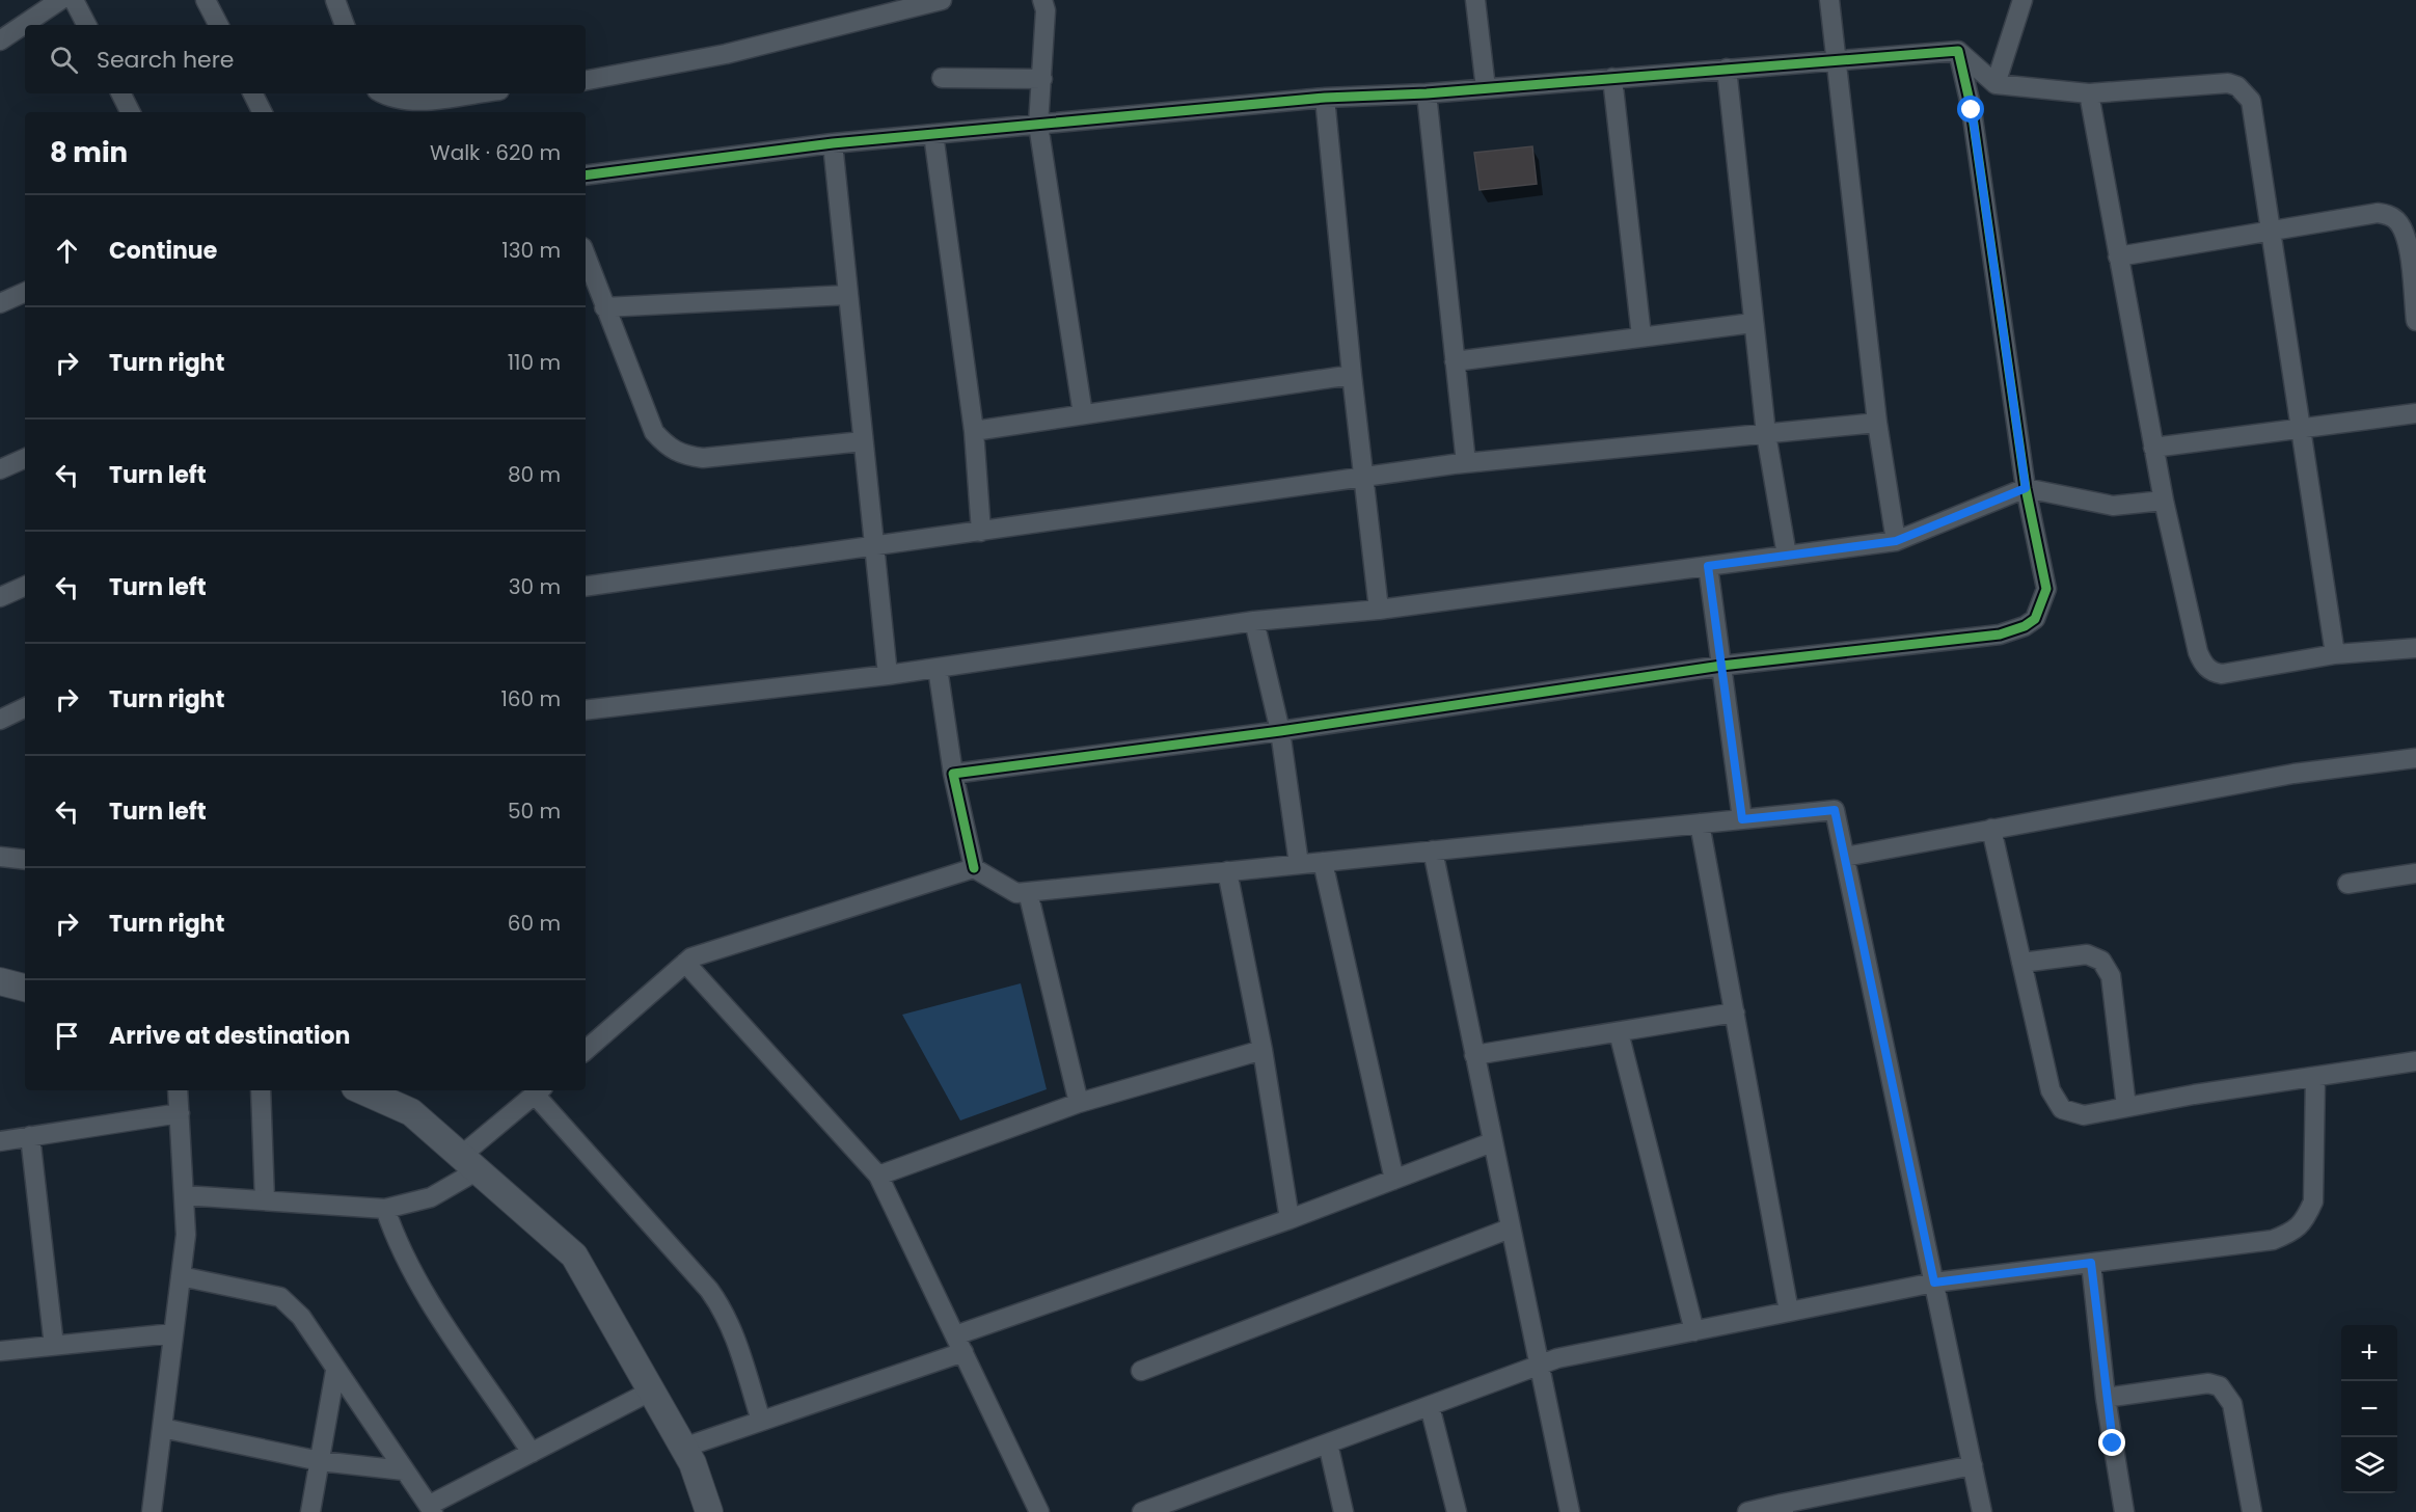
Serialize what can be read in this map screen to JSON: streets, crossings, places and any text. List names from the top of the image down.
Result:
{
  "page": {
    "search": "Search here",
    "heading": ["8 min", "Walk · 620 m"],
    "list": [
      ["Continue", "130 m"],
      ["Turn right", "110 m"],
      ["Turn left", "80 m"],
      ["Turn left", "30 m"],
      ["Turn right", "160 m"],
      ["Turn left", "50 m"],
      ["Turn right", "60 m"],
      "Arrive at destination"
    ],
    "map_buttons": ["+", "−"]
  }
}
